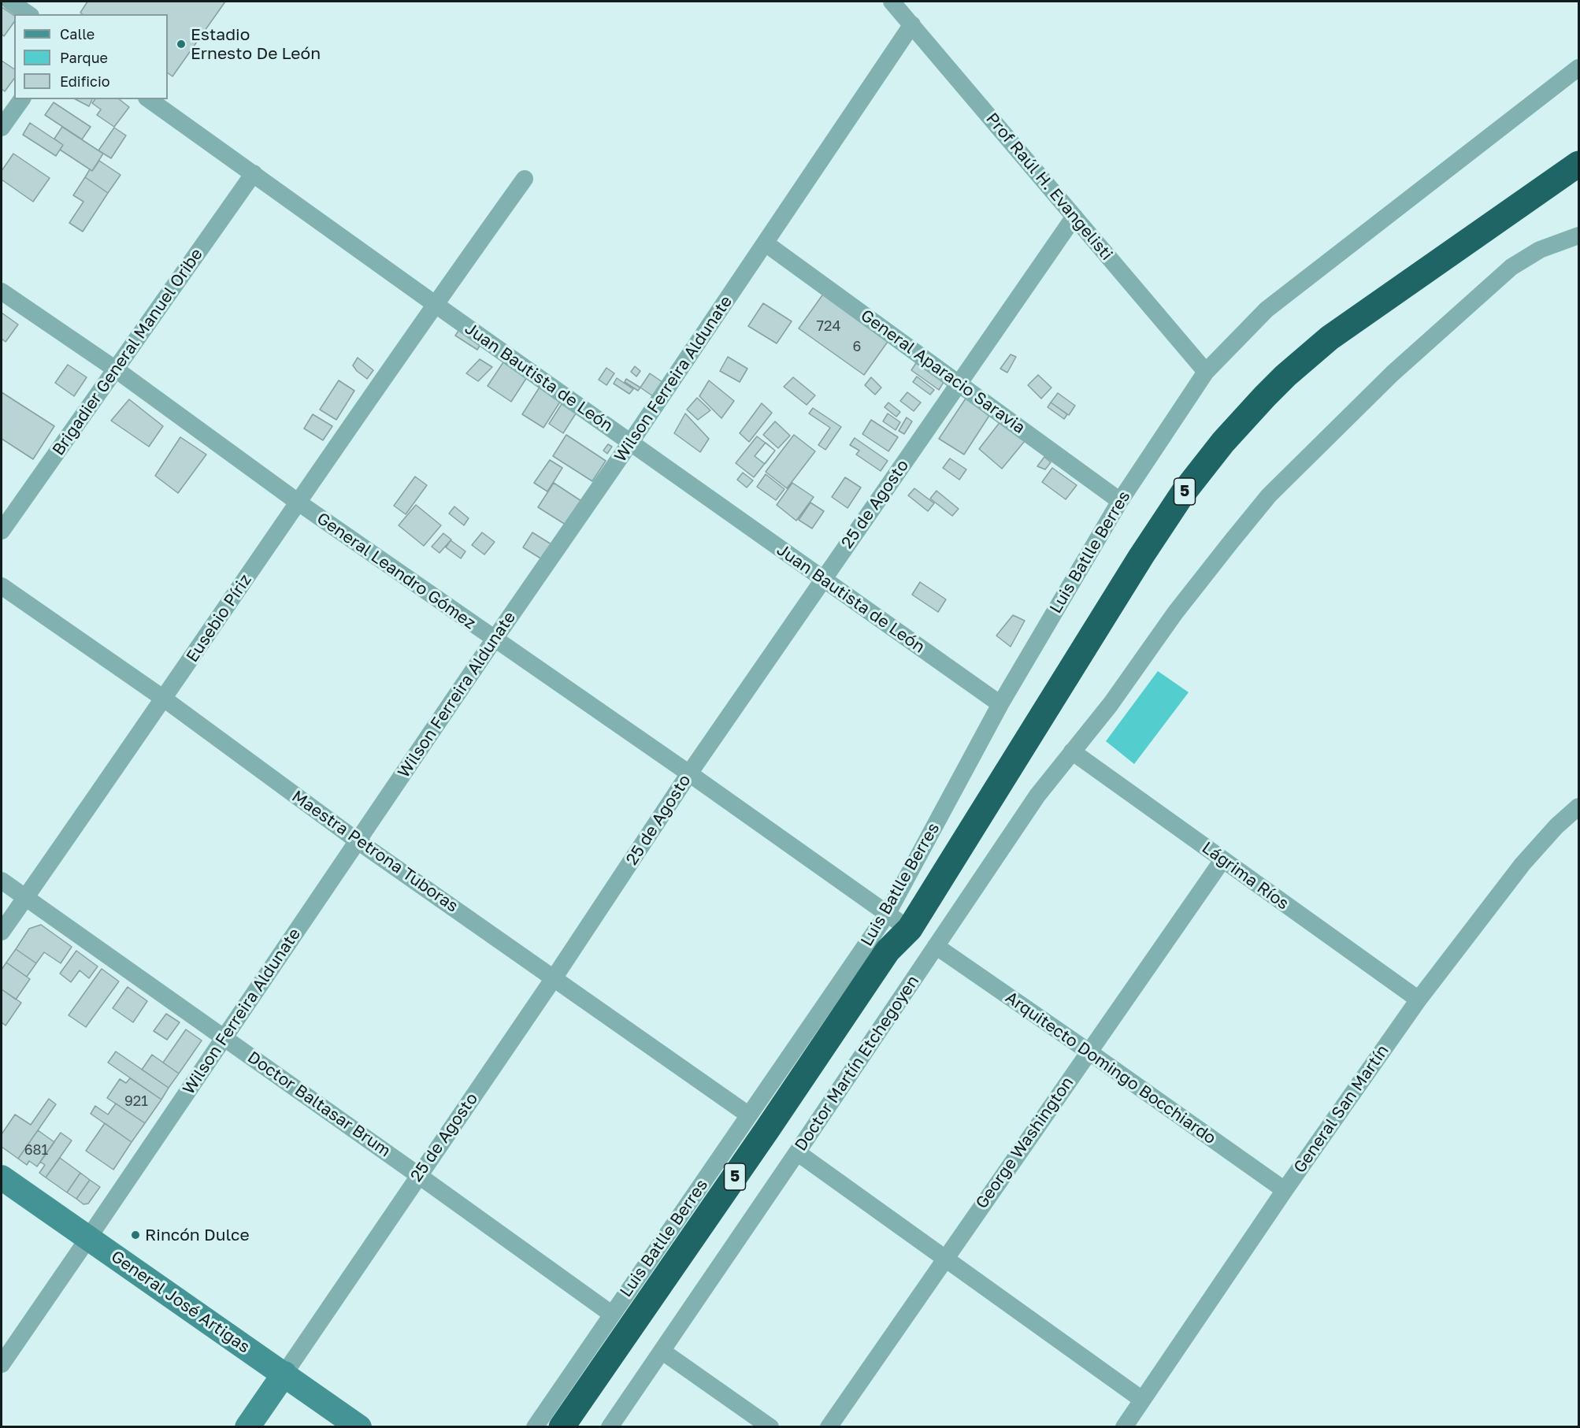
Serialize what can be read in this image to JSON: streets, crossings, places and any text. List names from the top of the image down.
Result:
{
  "streets": {
    "highway": ["5"],
    "street": [
      "Prof Raúl H. Evangelisti",
      "Brigadier General Manuel Oribe",
      "General Aparacio Saravia",
      "Juan Bautista de León",
      "Wilson Ferreira Aldunate",
      "25 de Agosto",
      "Luis Batlle Berres",
      "General Leandro Gómez",
      "Eusebio Píriz",
      "Maestra Petrona Tuboras",
      "Lágrima Ríos",
      "Doctor Martín Etchegoyen",
      "Arquitecto Domingo Bocchiardo",
      "Doctor Baltasar Brum",
      "General San Martín",
      "George Washington",
      "General José Artigas"
    ]
  },
  "crossings": [
    ["Prof Raúl H. Evangelisti", "Wilson Ferreira Aldunate"],
    ["Prof Raúl H. Evangelisti", "25 de Agosto"],
    ["Prof Raúl H. Evangelisti", "Luis Batlle Berres"],
    ["Brigadier General Manuel Oribe", "Juan Bautista de León"],
    ["Brigadier General Manuel Oribe", "General Leandro Gómez"],
    ["General Aparacio Saravia", "Wilson Ferreira Aldunate"],
    ["General Aparacio Saravia", "25 de Agosto"],
    ["General Aparacio Saravia", "Luis Batlle Berres"],
    ["Juan Bautista de León", "Wilson Ferreira Aldunate"],
    ["Juan Bautista de León", "25 de Agosto"],
    ["Juan Bautista de León", "Luis Batlle Berres"],
    ["Juan Bautista de León", "Eusebio Píriz"],
    ["Wilson Ferreira Aldunate", "General Leandro Gómez"],
    ["Wilson Ferreira Aldunate", "Maestra Petrona Tuboras"],
    ["Wilson Ferreira Aldunate", "Doctor Baltasar Brum"],
    ["Wilson Ferreira Aldunate", "General José Artigas"],
    ["5", "General Leandro Gómez"],
    ["25 de Agosto", "General Leandro Gómez"],
    ["25 de Agosto", "Maestra Petrona Tuboras"],
    ["25 de Agosto", "Doctor Baltasar Brum"],
    ["25 de Agosto", "General José Artigas"],
    ["Luis Batlle Berres", "General Leandro Gómez"],
    ["Luis Batlle Berres", "Maestra Petrona Tuboras"],
    ["Luis Batlle Berres", "Doctor Baltasar Brum"],
    ["General Leandro Gómez", "Eusebio Píriz"],
    ["Eusebio Píriz", "Maestra Petrona Tuboras"],
    ["Eusebio Píriz", "Doctor Baltasar Brum"],
    ["Lágrima Ríos", "Doctor Martín Etchegoyen"],
    ["Lágrima Ríos", "General San Martín"],
    ["Lágrima Ríos", "George Washington"],
    ["Doctor Martín Etchegoyen", "Arquitecto Domingo Bocchiardo"],
    ["Arquitecto Domingo Bocchiardo", "General San Martín"],
    ["Arquitecto Domingo Bocchiardo", "George Washington"]
  ],
  "places": ["Estadio Ernesto De León", "Rincón Dulce"],
  "house_numbers": [
    "724",
    "6",
    "921",
    "681"
  ],
  "legend": ["Calle", "Parque", "Edificio"]
}
